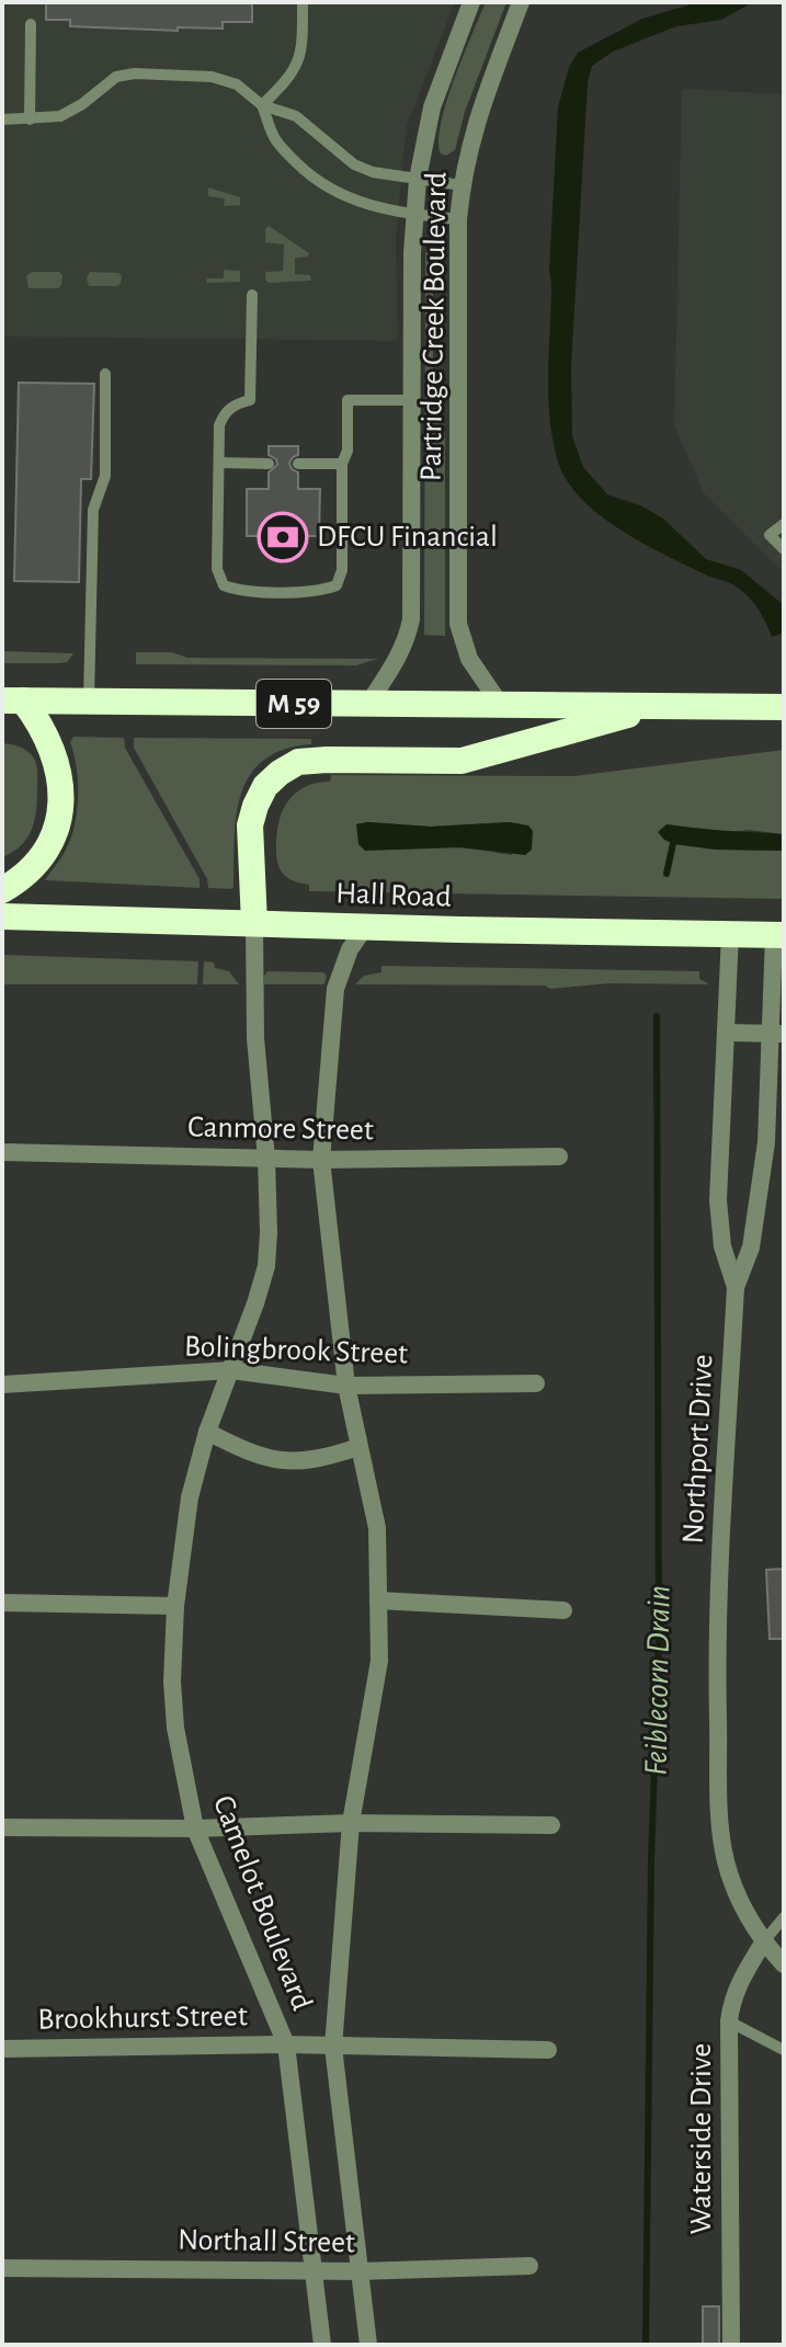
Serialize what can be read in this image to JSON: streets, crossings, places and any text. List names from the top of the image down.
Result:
{
  "streets": {
    "highway": ["M 59", "Hall Road"],
    "street": [
      "Partridge Creek Boulevard",
      "Canmore Street",
      "Bolingbrook Street",
      "Northport Drive",
      "Camelot Boulevard",
      "Brookhurst Street",
      "Waterside Drive",
      "Northall Street"
    ]
  },
  "crossings": [
    ["Partridge Creek Boulevard", "M 59"],
    ["Hall Road", "Northport Drive"],
    ["Hall Road", "Camelot Boulevard"],
    ["Canmore Street", "Camelot Boulevard"],
    ["Bolingbrook Street", "Camelot Boulevard"],
    ["Northport Drive", "Waterside Drive"],
    ["Camelot Boulevard", "Brookhurst Street"],
    ["Camelot Boulevard", "Northall Street"]
  ],
  "water": ["Feiblecorn Drain"],
  "places": {
    "bank": ["DFCU Financial"]
  }
}
